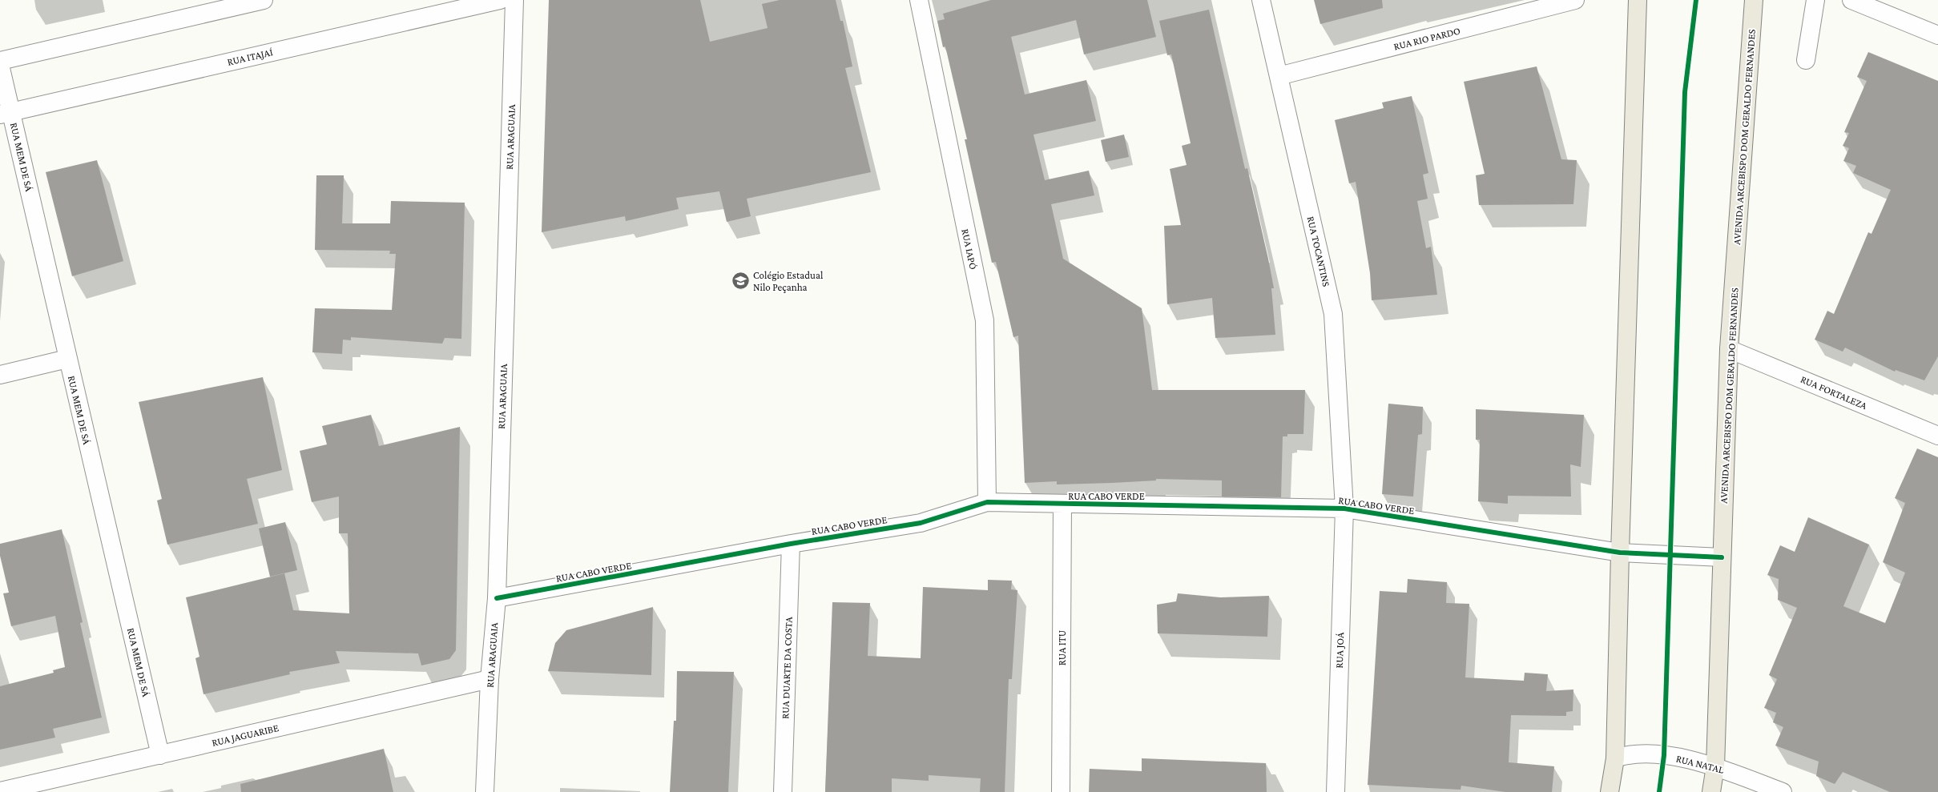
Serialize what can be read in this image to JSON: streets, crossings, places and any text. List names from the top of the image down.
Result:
{
  "streets": {
    "main road": ["AVENIDA ARCEBISPO DOM GERALDO FERNANDES"],
    "street": [
      "RUA RIO PARDO",
      "RUA ITAJAÍ",
      "RUA ARAGUAIA",
      "RUA MEM DE SÁ",
      "RUA IAPÓ",
      "RUA TOCANTINS",
      "RUA FORTALEZA",
      "RUA CABO VERDE",
      "RUA ITU",
      "RUA JOÁ",
      "RUA DUARTE DA COSTA",
      "RUA JAGUARIBE",
      "RUA NATAL"
    ]
  },
  "crossings": [
    ["RUA RIO PARDO", "RUA TOCANTINS"],
    ["RUA ITAJAÍ", "RUA MEM DE SÁ"],
    ["RUA ARAGUAIA", "RUA CABO VERDE"],
    ["RUA ARAGUAIA", "RUA JAGUARIBE"],
    ["AVENIDA ARCEBISPO DOM GERALDO FERNANDES", "RUA FORTALEZA"],
    ["AVENIDA ARCEBISPO DOM GERALDO FERNANDES", "RUA CABO VERDE"],
    ["AVENIDA ARCEBISPO DOM GERALDO FERNANDES", "RUA NATAL"],
    ["RUA MEM DE SÁ", "RUA JAGUARIBE"],
    ["RUA IAPÓ", "RUA CABO VERDE"],
    ["RUA TOCANTINS", "RUA CABO VERDE"],
    ["RUA TOCANTINS", "RUA JOÁ"],
    ["RUA CABO VERDE", "RUA ITU"],
    ["RUA CABO VERDE", "RUA JOÁ"],
    ["RUA CABO VERDE", "RUA DUARTE DA COSTA"]
  ],
  "places": {
    "school or university": ["Colégio Estadual Nilo Peçanha"]
  }
}
